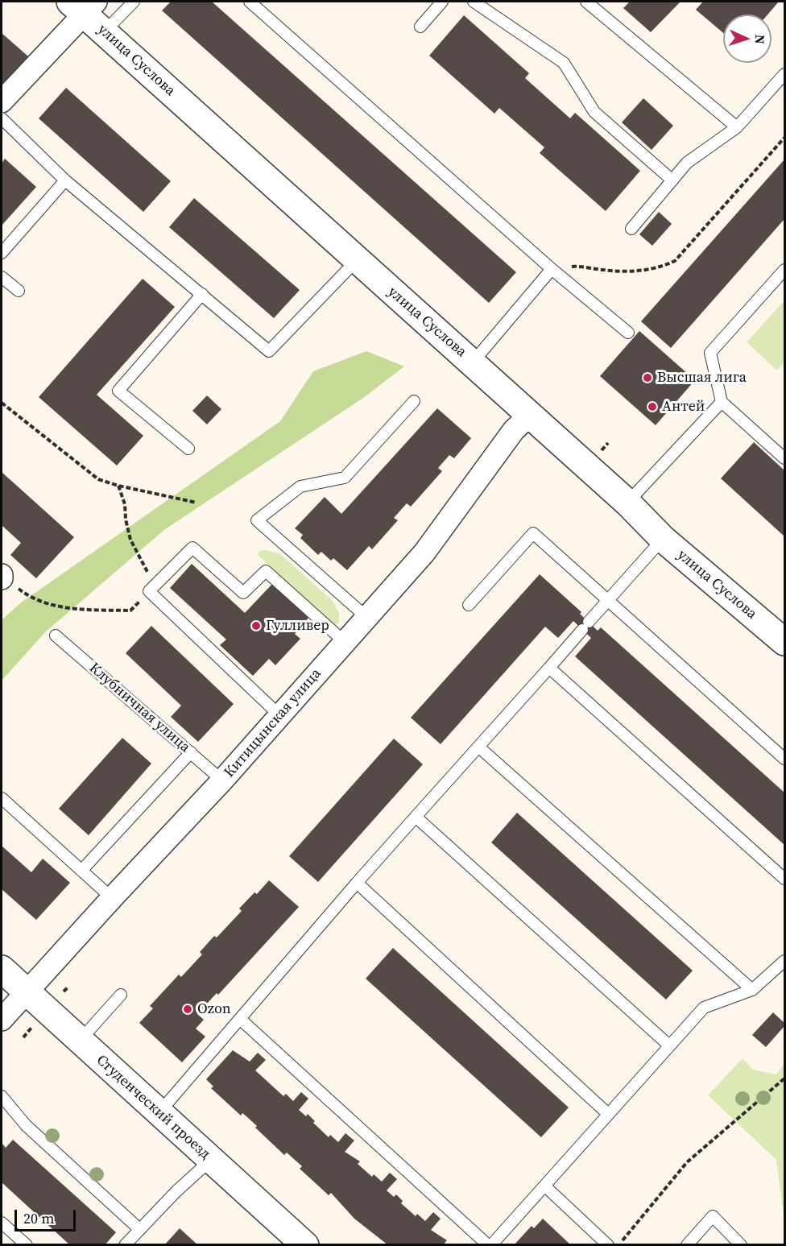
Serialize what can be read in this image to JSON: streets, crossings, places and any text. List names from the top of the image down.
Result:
{
  "streets": {
    "street": ["улица Суслова", "Китицынская улица", "Студенческий проезд"],
    "lane": ["Клубничная улица"]
  },
  "crossings": [
    ["улица Суслова", "Китицынская улица"],
    ["Клубничная улица", "Китицынская улица"],
    ["Китицынская улица", "Студенческий проезд"]
  ],
  "places": [
    "Высшая лига",
    "Антей",
    "Гулливер",
    "Ozon"
  ],
  "scale_bar": "20 m",
  "north": "right"
}
